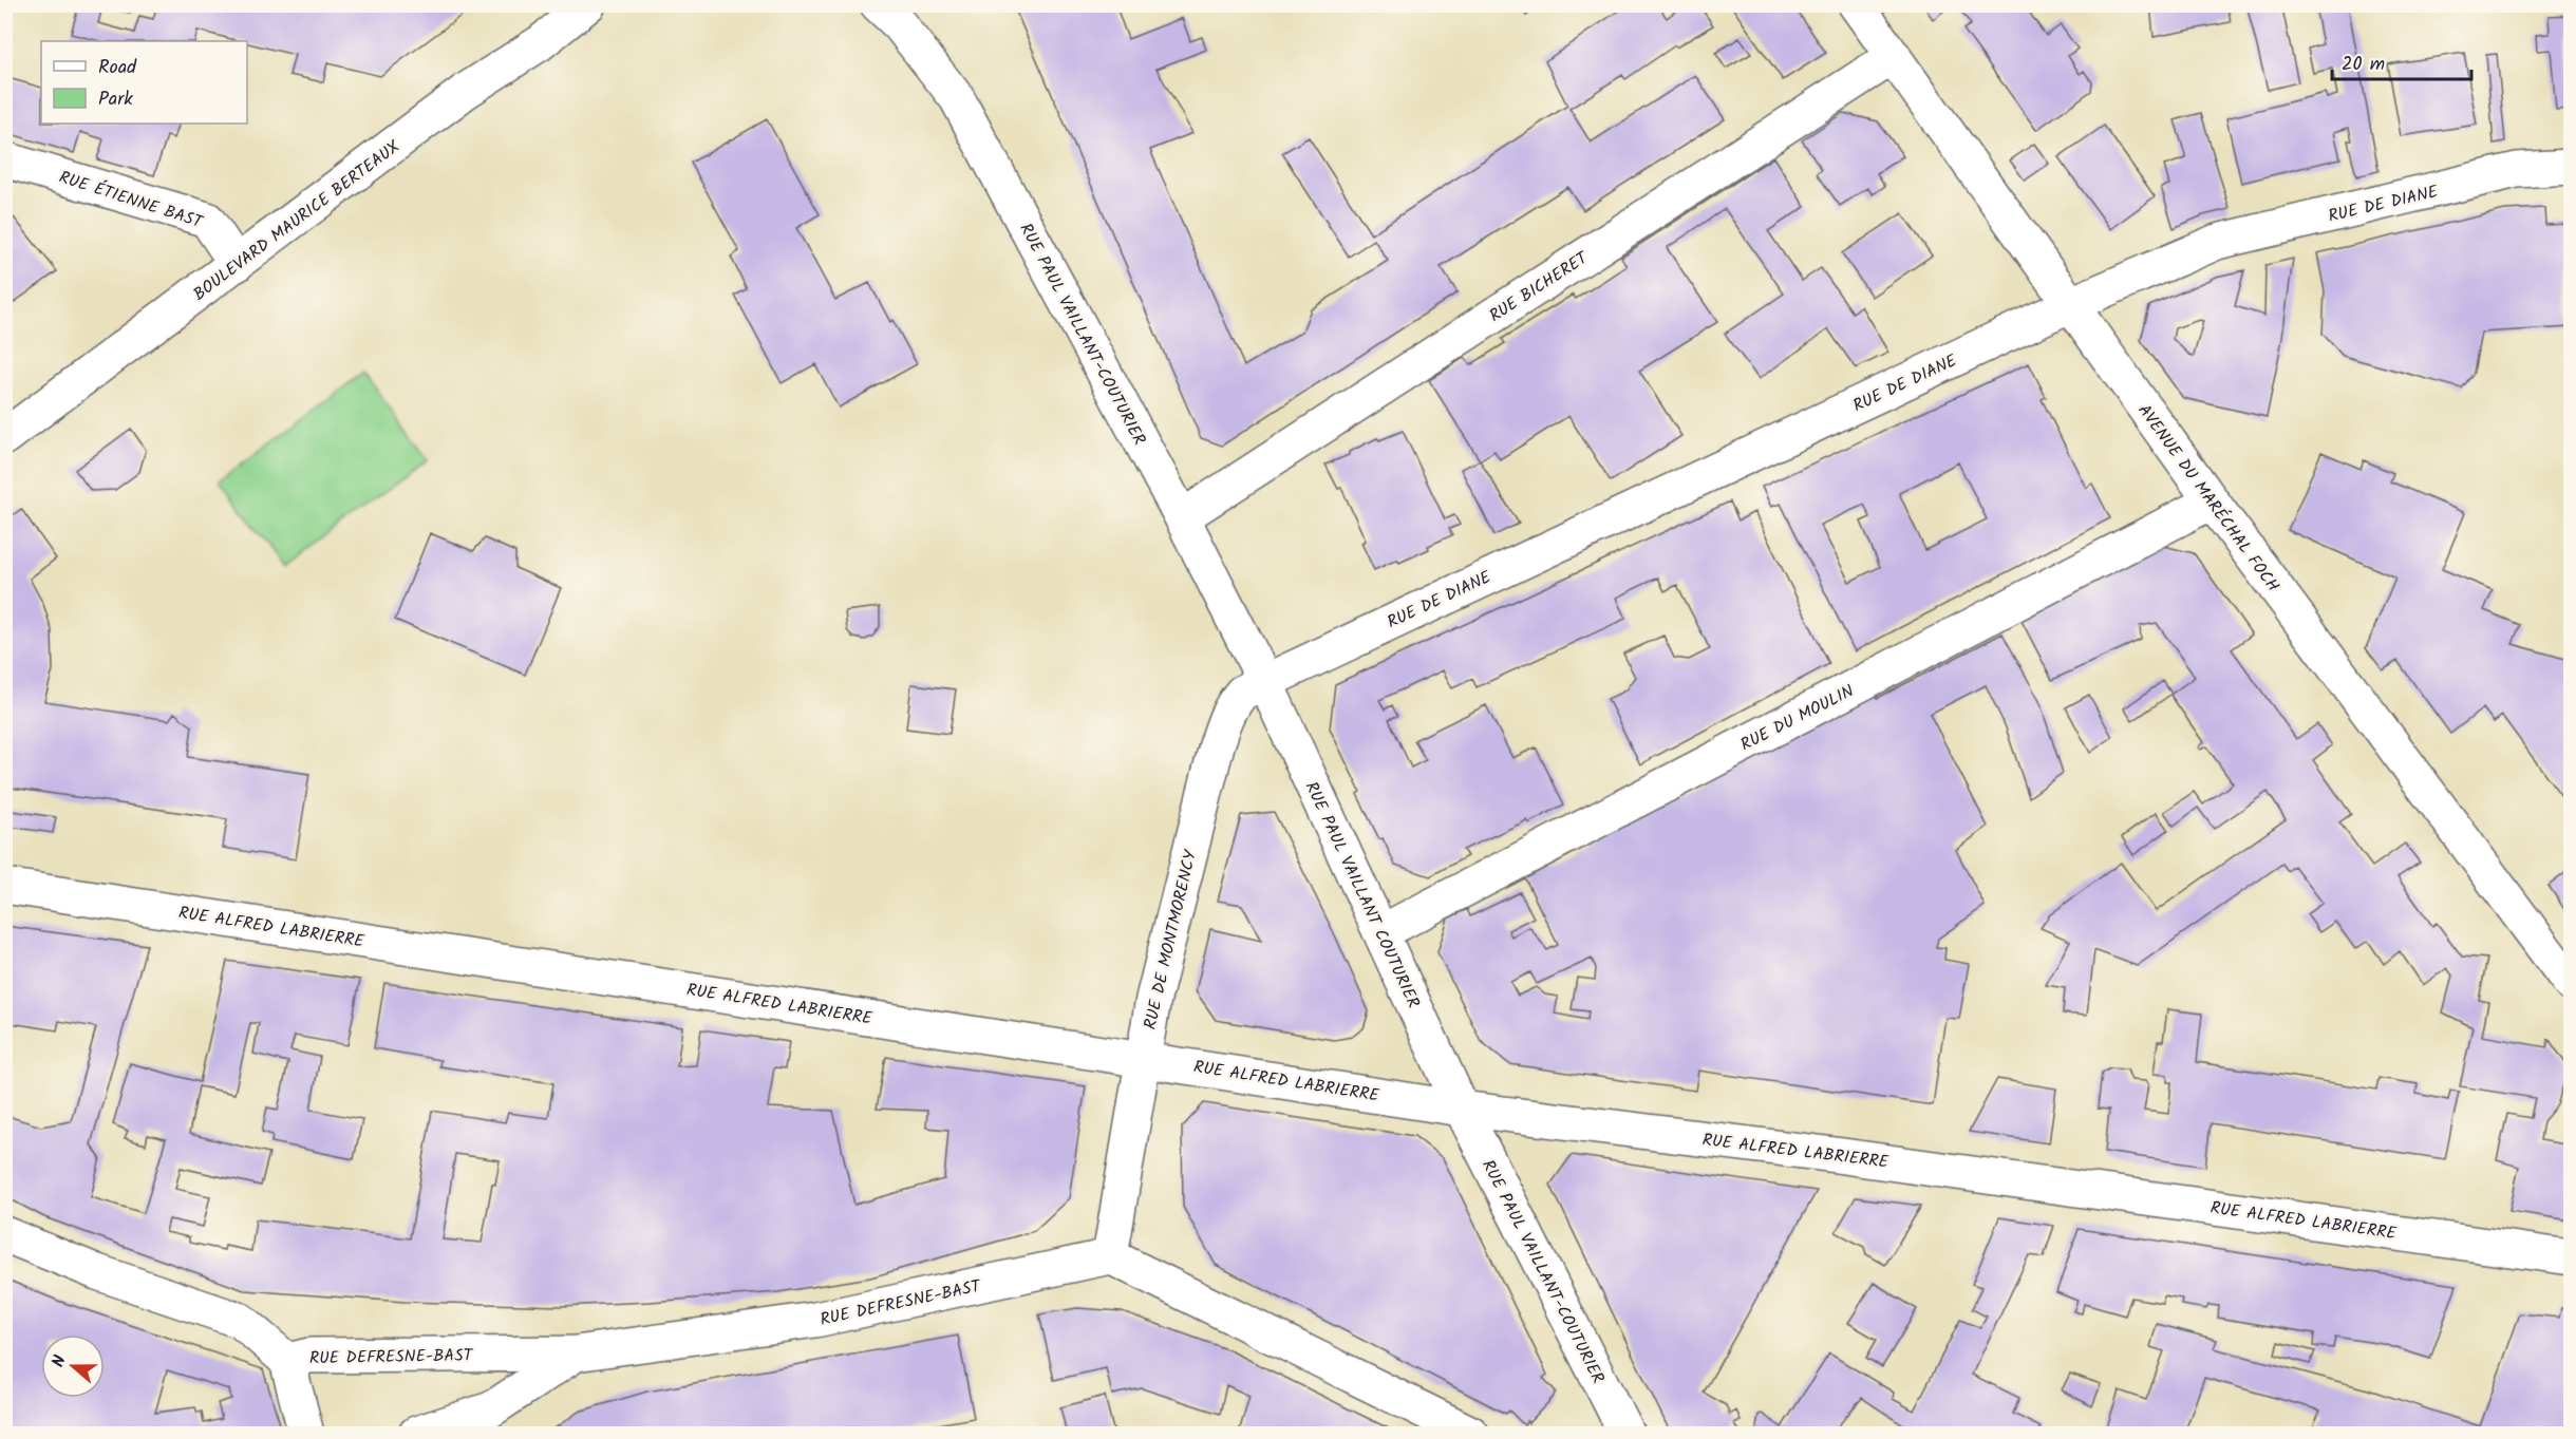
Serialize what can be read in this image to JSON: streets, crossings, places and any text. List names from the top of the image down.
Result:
{
  "streets": {
    "street": [
      "RUE ÉTIENNE BAST",
      "RUE DE DIANE",
      "BOULEVARD MAURICE BERTEAUX",
      "RUE BICHERET",
      "RUE PAUL VAILLANT-COUTURIER",
      "AVENUE DU MARÉCHAL FOCH",
      "RUE DU MOULIN",
      "RUE PAUL VAILLANT COUTURIER",
      "RUE ALFRED LABRIERRE",
      "RUE DE MONTMORENCY",
      "RUE DEFRESNE-BAST"
    ]
  },
  "crossings": [
    ["RUE ÉTIENNE BAST", "BOULEVARD MAURICE BERTEAUX"],
    ["RUE DE DIANE", "RUE PAUL VAILLANT-COUTURIER"],
    ["RUE DE DIANE", "AVENUE DU MARÉCHAL FOCH"],
    ["RUE DE DIANE", "RUE PAUL VAILLANT COUTURIER"],
    ["RUE DE DIANE", "RUE DE MONTMORENCY"],
    ["RUE BICHERET", "RUE PAUL VAILLANT-COUTURIER"],
    ["RUE BICHERET", "AVENUE DU MARÉCHAL FOCH"],
    ["RUE PAUL VAILLANT-COUTURIER", "RUE PAUL VAILLANT COUTURIER"],
    ["RUE PAUL VAILLANT-COUTURIER", "RUE ALFRED LABRIERRE"],
    ["RUE PAUL VAILLANT-COUTURIER", "RUE DE MONTMORENCY"],
    ["AVENUE DU MARÉCHAL FOCH", "RUE DU MOULIN"],
    ["RUE DU MOULIN", "RUE PAUL VAILLANT COUTURIER"],
    ["RUE PAUL VAILLANT COUTURIER", "RUE ALFRED LABRIERRE"],
    ["RUE PAUL VAILLANT COUTURIER", "RUE DE MONTMORENCY"],
    ["RUE ALFRED LABRIERRE", "RUE DE MONTMORENCY"],
    ["RUE DE MONTMORENCY", "RUE DEFRESNE-BAST"]
  ],
  "legend": ["Road", "Park"],
  "scale_bar": "20 m",
  "north": "left"
}
